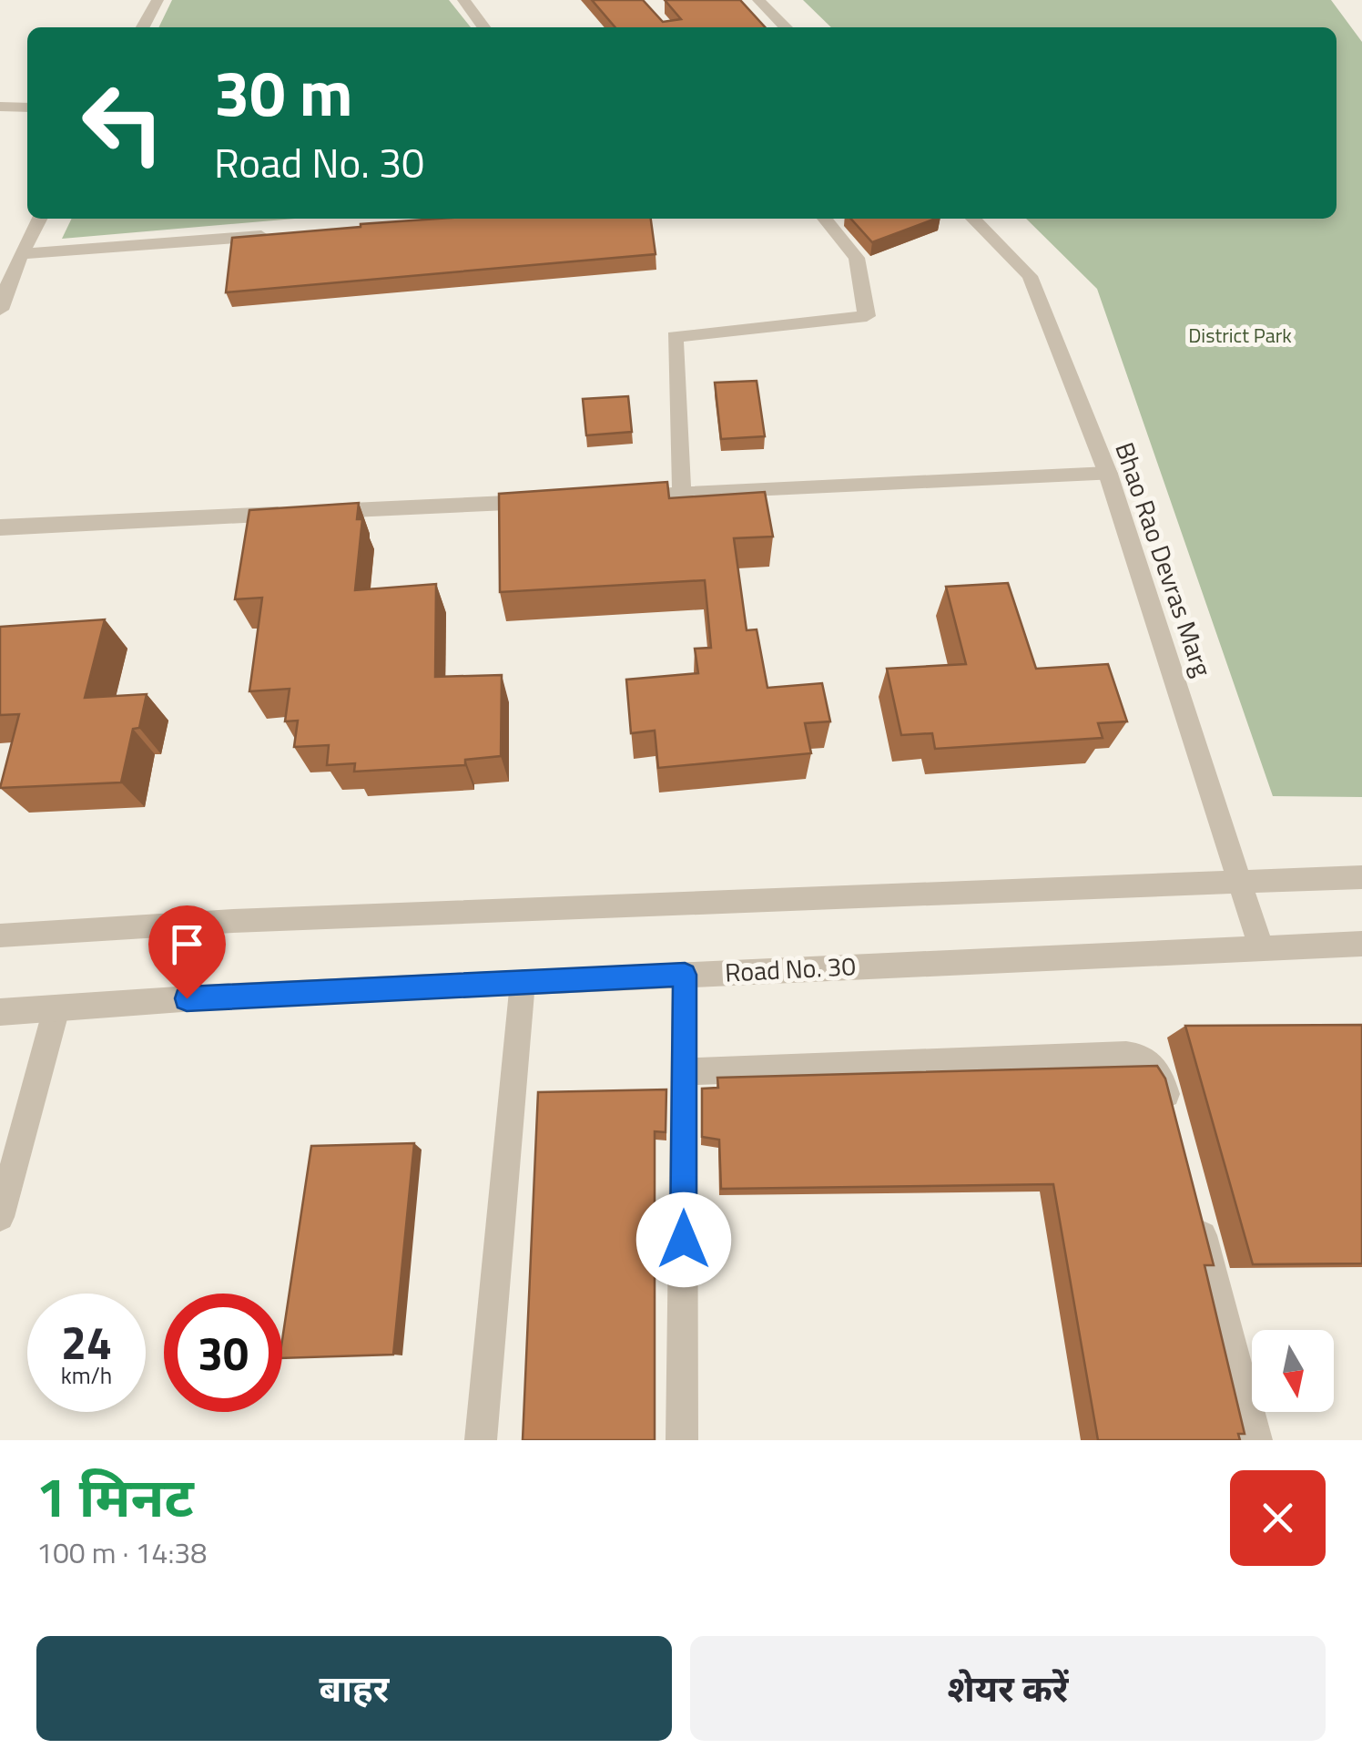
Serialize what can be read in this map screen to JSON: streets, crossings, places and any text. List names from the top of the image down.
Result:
{
  "streets": {
    "street": ["Bhao Rao Devras Marg", "Road No. 30"]
  },
  "crossings": [
    ["Bhao Rao Devras Marg", "Road No. 30"]
  ],
  "parks": ["District Park"],
  "north": "bottom",
  "page": {
    "turn": ["30 m", "Road No. 30"],
    "speed": "24 km/h",
    "limit": "30",
    "heading": ["1 मिनट", "100 m · 14:38"],
    "buttons": ["बाहर", "शेयर करें"]
  }
}
